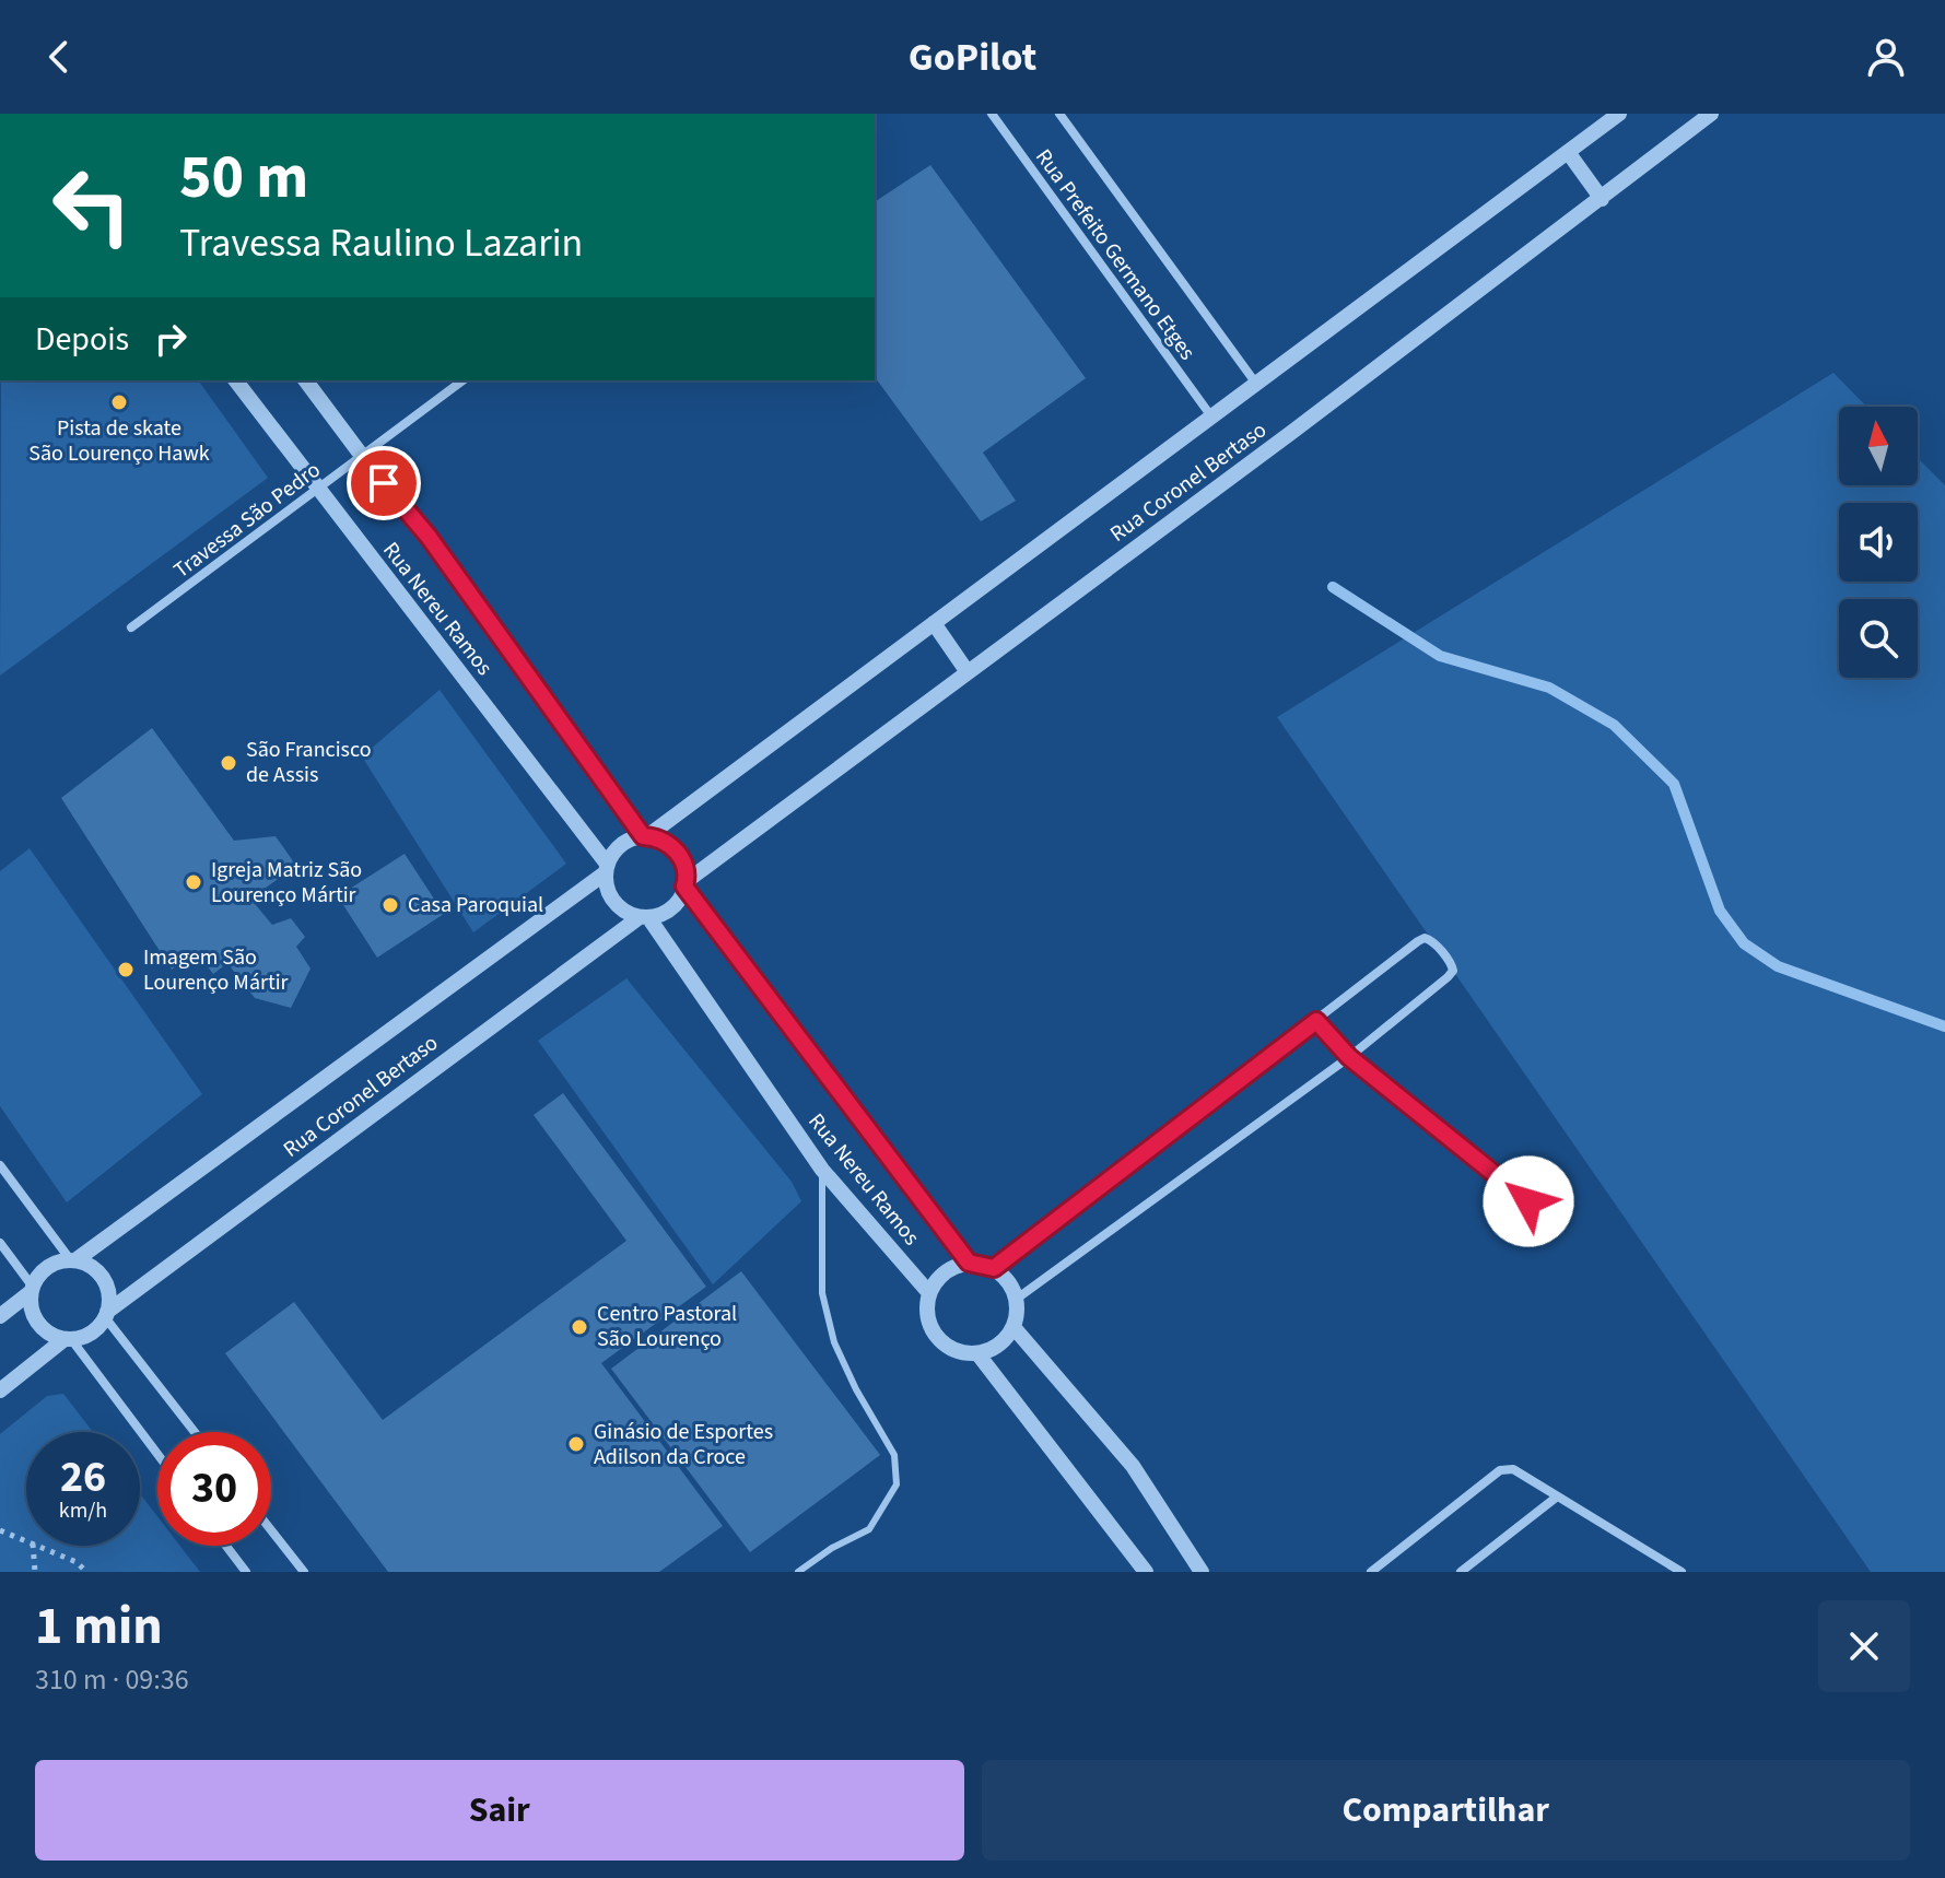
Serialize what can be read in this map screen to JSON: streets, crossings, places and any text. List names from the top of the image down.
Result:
{
  "streets": {
    "street": [
      "Rua Prefeito Germano Etges",
      "Rua Coronel Bertaso",
      "Travessa São Pedro",
      "Rua Nereu Ramos"
    ]
  },
  "crossings": [
    ["Rua Prefeito Germano Etges", "Rua Coronel Bertaso"],
    ["Rua Coronel Bertaso", "Rua Nereu Ramos"],
    ["Travessa São Pedro", "Rua Nereu Ramos"]
  ],
  "places": [
    "Pista de skate São Lourenço Hawk",
    "São Francisco de Assis",
    "Igreja Matriz São Lourenço Mártir",
    "Casa Paroquial",
    "Imagem São Lourenço Mártir",
    "Centro Pastoral São Lourenço",
    "Ginásio de Esportes Adilson da Croce"
  ],
  "north": "top",
  "page": {
    "header": "GoPilot",
    "turn": ["50 m", "Travessa Raulino Lazarin"],
    "then": "Depois",
    "speed": "26 km/h",
    "limit": "30",
    "heading": ["1 min", "310 m · 09:36"],
    "buttons": ["Sair", "Compartilhar"]
  }
}
